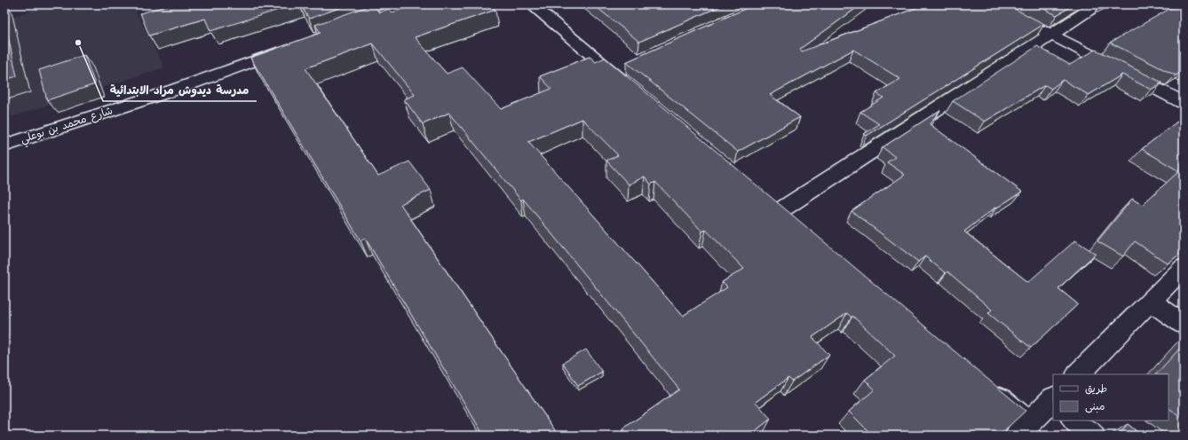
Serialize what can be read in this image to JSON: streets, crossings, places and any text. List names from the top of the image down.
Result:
{
  "streets": {
    "street": ["شارع محمد بن بوعلي"]
  },
  "places": ["مدرسة ديدوش مراد الابتدائية"],
  "legend": ["طريق", "مبنى"]
}
